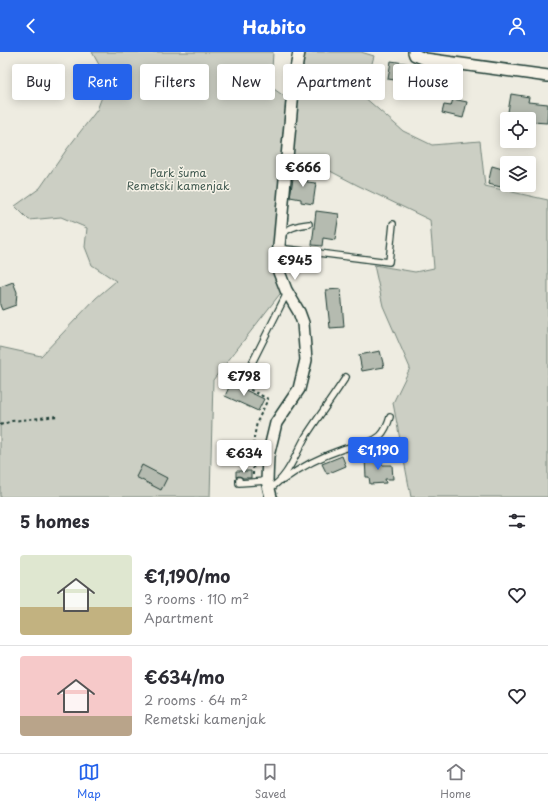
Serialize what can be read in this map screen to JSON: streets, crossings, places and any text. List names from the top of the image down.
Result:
{
  "parks": ["Park šuma Remetski kamenjak"],
  "page": {
    "header": "Habito",
    "chip": [
      "Buy",
      "Rent",
      "Filters",
      "New",
      "Apartment",
      "House"
    ],
    "price": [
      "€666",
      "€945",
      "€798",
      "€1,190",
      "€634"
    ],
    "heading": "5 homes",
    "list": [
      {
        "name": "€1,190/mo",
        "note": "3 rooms · 110 m² · Apartment"
      },
      {
        "name": "€634/mo",
        "note": "2 rooms · 64 m² · Remetski kamenjak"
      }
    ],
    "tabs": ["Map", "Saved", "Home"]
  }
}
